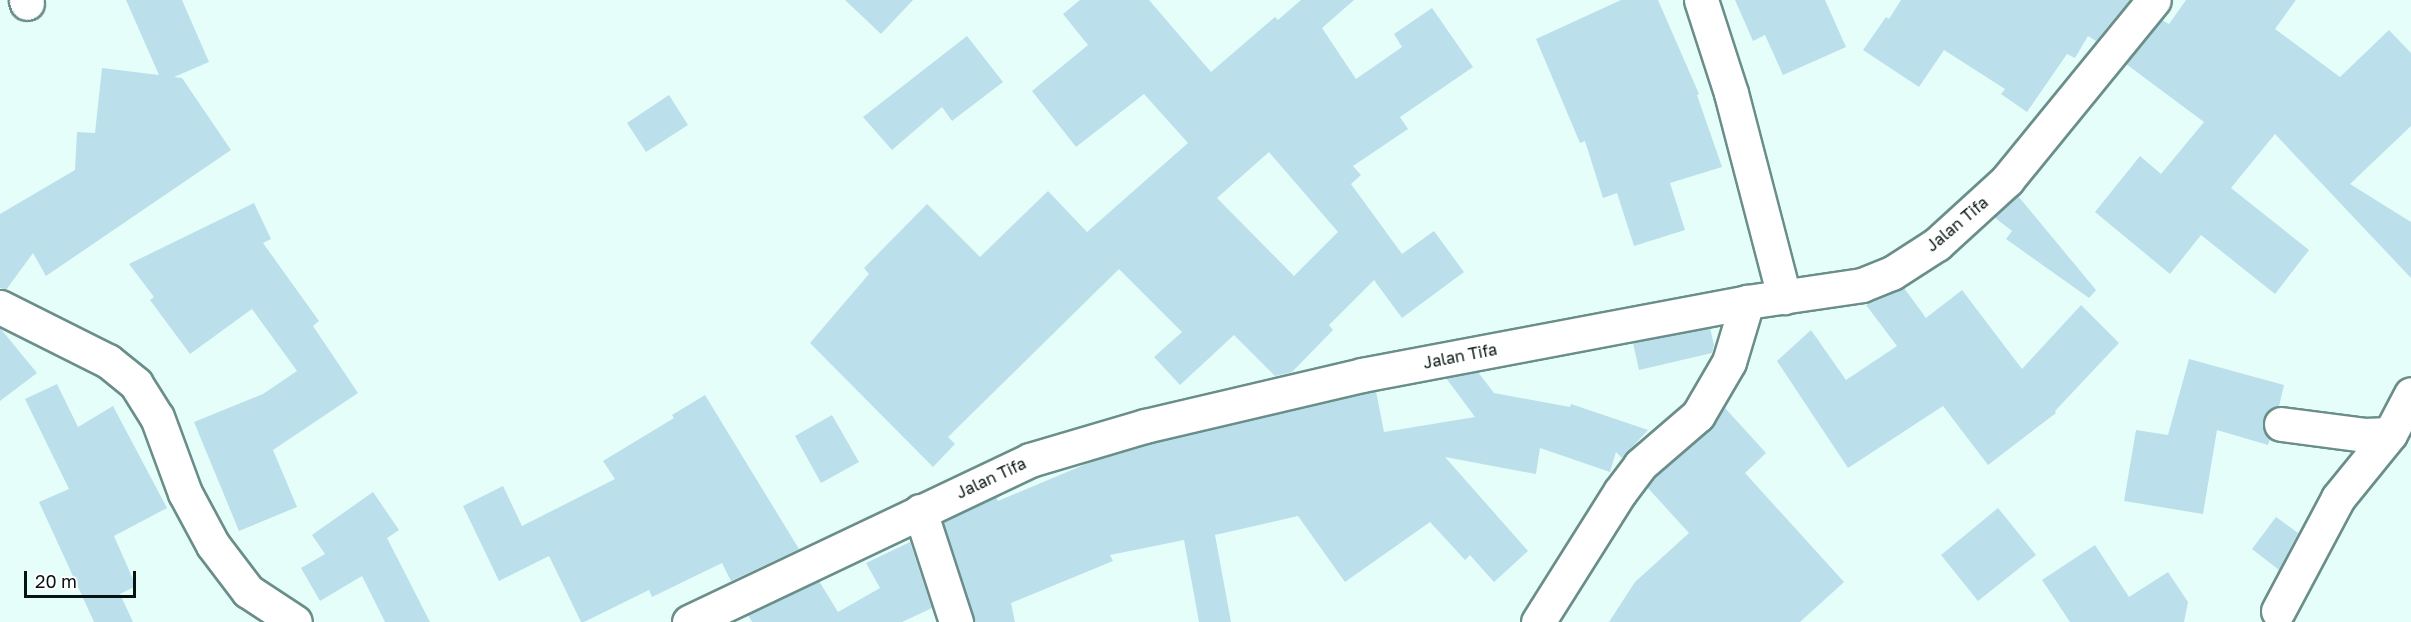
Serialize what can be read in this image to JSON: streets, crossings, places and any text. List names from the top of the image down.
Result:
{
  "streets": {
    "street": ["Jalan Tifa"]
  },
  "scale_bar": "20 m"
}
